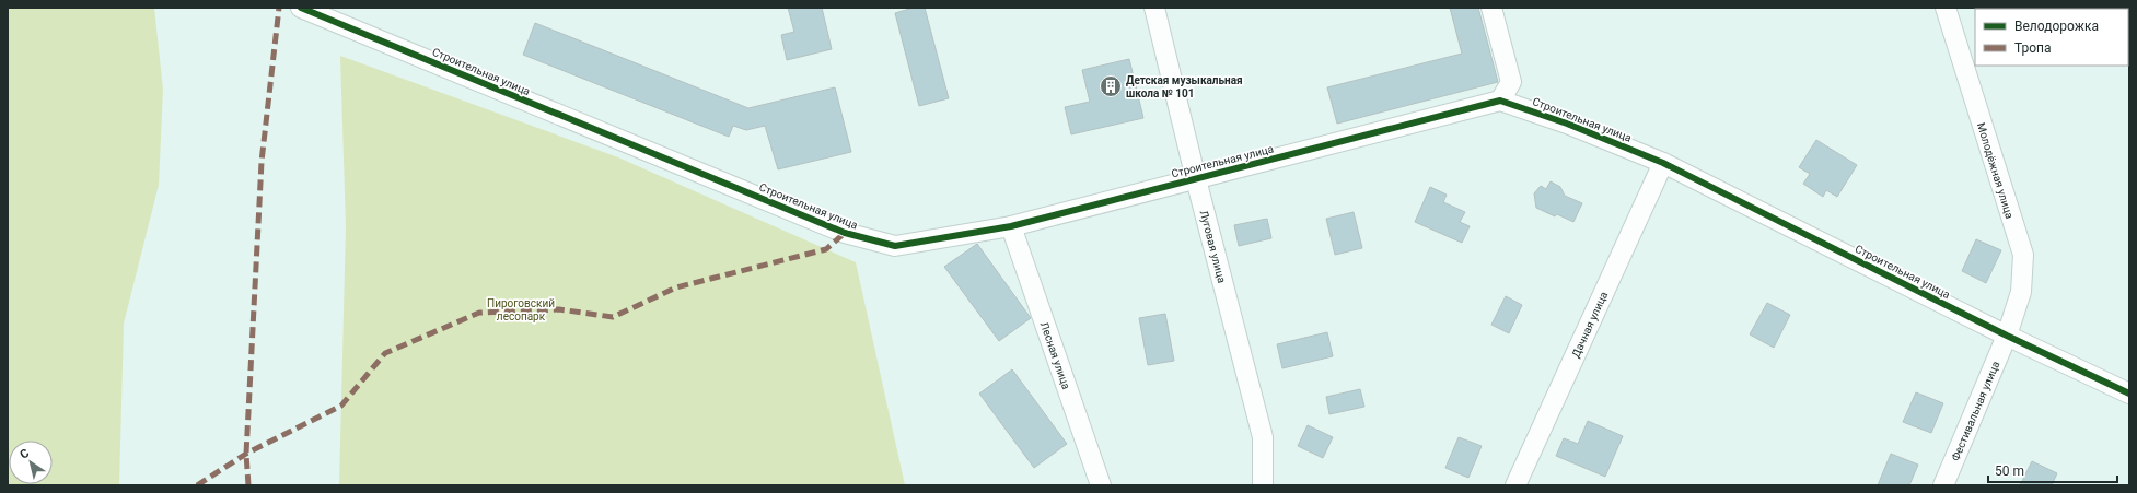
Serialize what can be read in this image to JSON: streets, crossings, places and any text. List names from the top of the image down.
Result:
{
  "streets": {
    "street": [
      "Строительная улица",
      "Молодёжная улица",
      "Луговая улица",
      "Дачная улица",
      "Лесная улица",
      "Фестивальная улица"
    ]
  },
  "crossings": [
    ["Строительная улица", "Молодёжная улица"],
    ["Строительная улица", "Луговая улица"],
    ["Строительная улица", "Дачная улица"],
    ["Строительная улица", "Лесная улица"],
    ["Строительная улица", "Фестивальная улица"],
    ["Молодёжная улица", "Фестивальная улица"]
  ],
  "parks": ["Пироговский лесопарк"],
  "places": {
    "building": ["Детская музыкальная школа № 101"]
  },
  "legend": ["Велодорожка", "Тропа"],
  "scale_bar": "50 m",
  "north": "top left"
}
